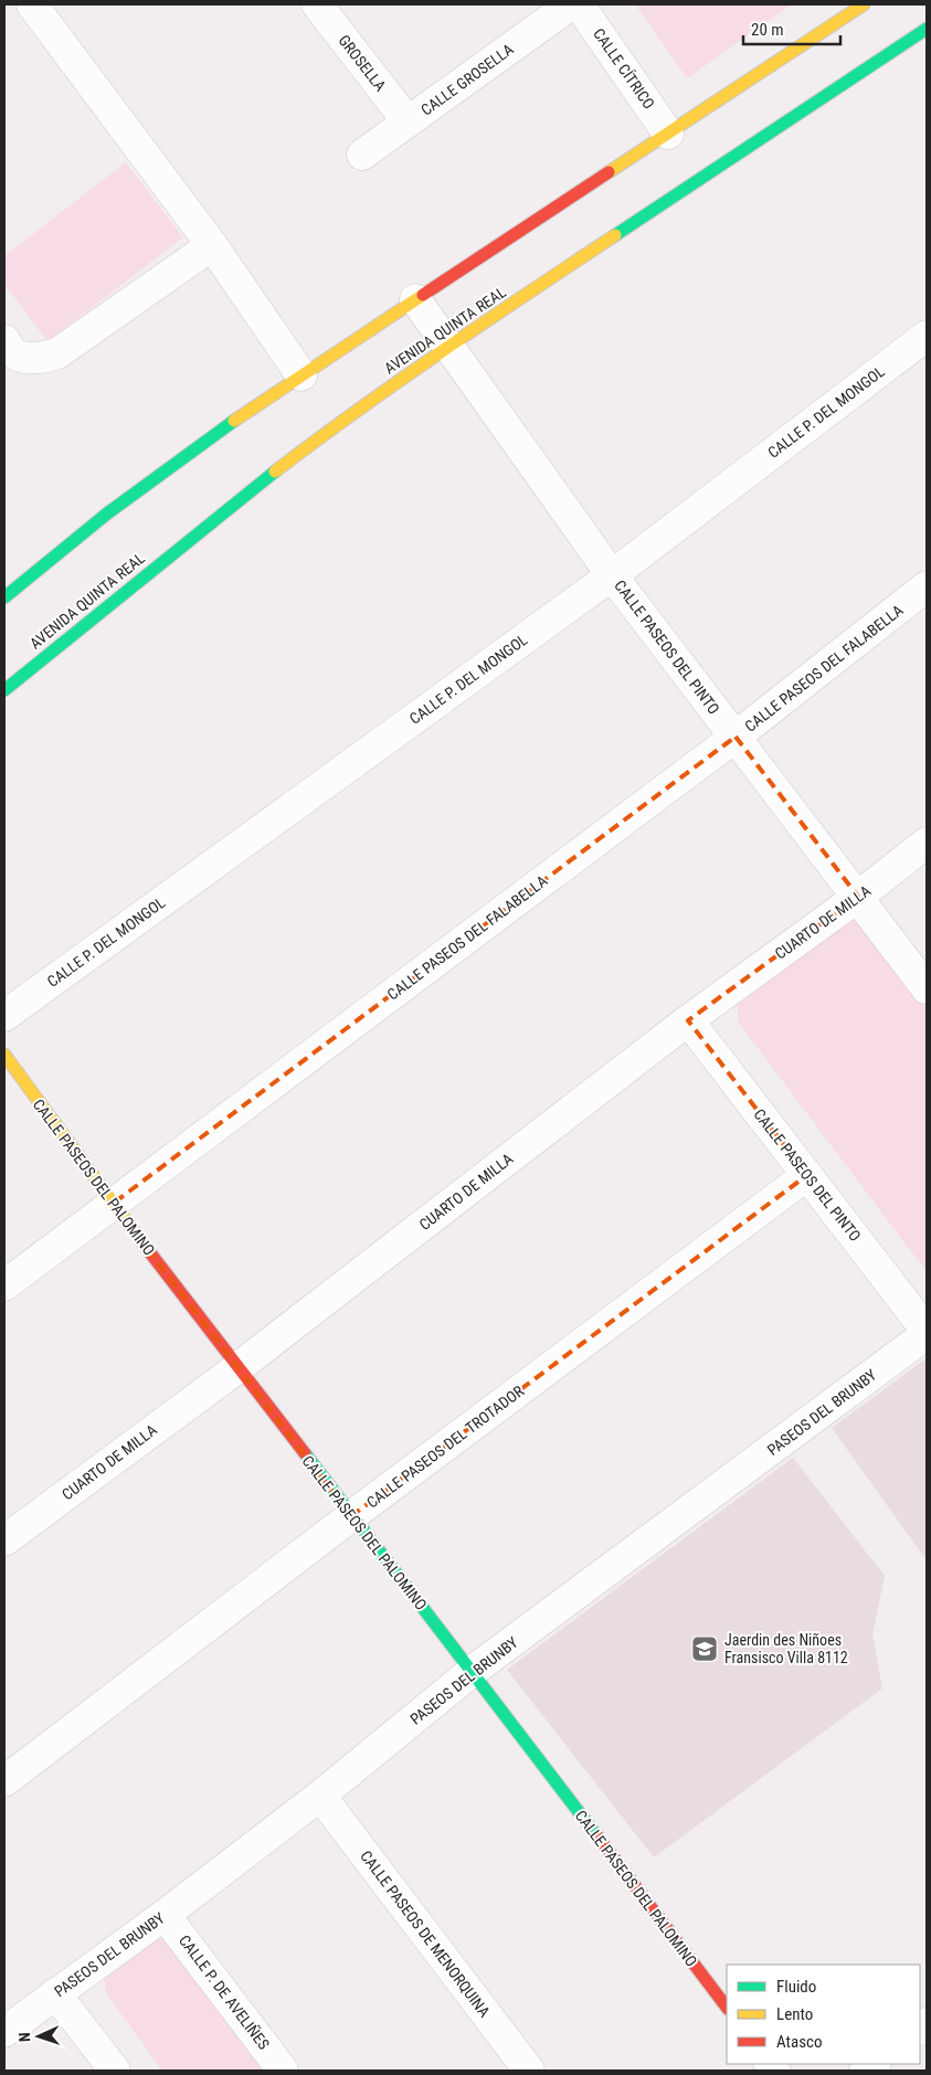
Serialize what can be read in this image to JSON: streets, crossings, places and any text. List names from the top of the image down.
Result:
{
  "streets": {
    "main road": ["AVENIDA QUINTA REAL", "CALLE PASEOS DEL PALOMINO"],
    "street": [
      "GROSELLA",
      "CALLE CÍTRICO",
      "CALLE GROSELLA",
      "CALLE P. DEL MONGOL",
      "CALLE PASEOS DEL PINTO",
      "CALLE PASEOS DEL FALABELLA",
      "CUARTO DE MILLA",
      "PASEOS DEL BRUNBY",
      "CALLE PASEOS DEL TROTADOR",
      "CALLE PASEOS DE MENORQUINA",
      "CALLE P. DE AVELIÑES"
    ]
  },
  "crossings": [
    ["GROSELLA", "CALLE GROSELLA"],
    ["AVENIDA QUINTA REAL", "CALLE PASEOS DEL PINTO"],
    ["CALLE P. DEL MONGOL", "CALLE PASEOS DEL PINTO"],
    ["CALLE PASEOS DEL PINTO", "CALLE PASEOS DEL FALABELLA"],
    ["CALLE PASEOS DEL PINTO", "CUARTO DE MILLA"],
    ["CALLE PASEOS DEL PINTO", "PASEOS DEL BRUNBY"],
    ["CALLE PASEOS DEL PINTO", "CALLE PASEOS DEL TROTADOR"],
    ["CALLE PASEOS DEL FALABELLA", "CALLE PASEOS DEL PALOMINO"],
    ["CUARTO DE MILLA", "CALLE PASEOS DEL PALOMINO"],
    ["CALLE PASEOS DEL PALOMINO", "PASEOS DEL BRUNBY"],
    ["CALLE PASEOS DEL PALOMINO", "CALLE PASEOS DEL TROTADOR"],
    ["PASEOS DEL BRUNBY", "CALLE PASEOS DE MENORQUINA"],
    ["PASEOS DEL BRUNBY", "CALLE P. DE AVELIÑES"]
  ],
  "places": {
    "school or university": ["Jaerdin des Niñoes Fransisco Villa 8112"]
  },
  "legend": ["Fluido", "Lento", "Atasco"],
  "scale_bar": "20 m",
  "north": "left"
}
